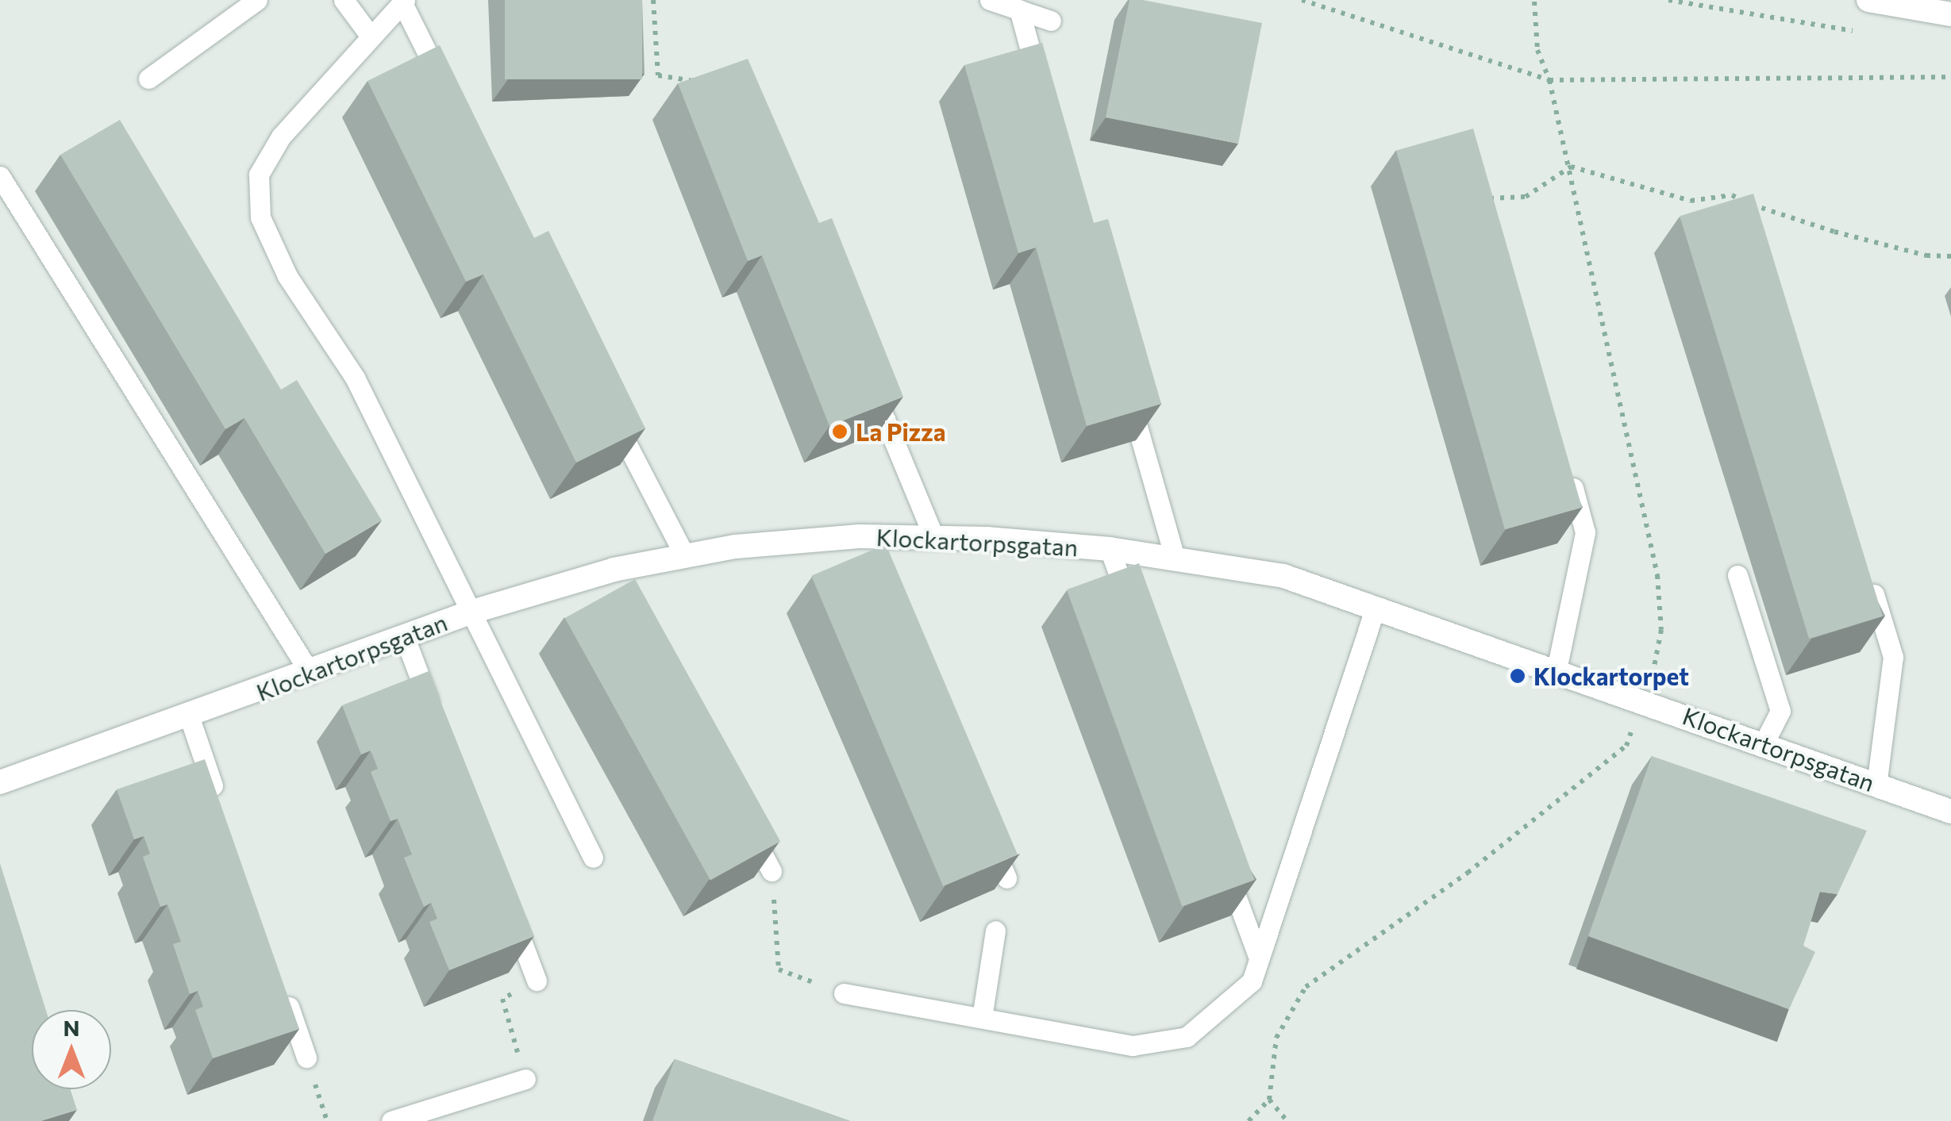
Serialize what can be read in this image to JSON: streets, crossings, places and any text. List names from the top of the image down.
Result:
{
  "streets": {
    "street": ["Klockartorpsgatan"]
  },
  "places": ["La Pizza", "Klockartorpet"],
  "north": "top"
}
